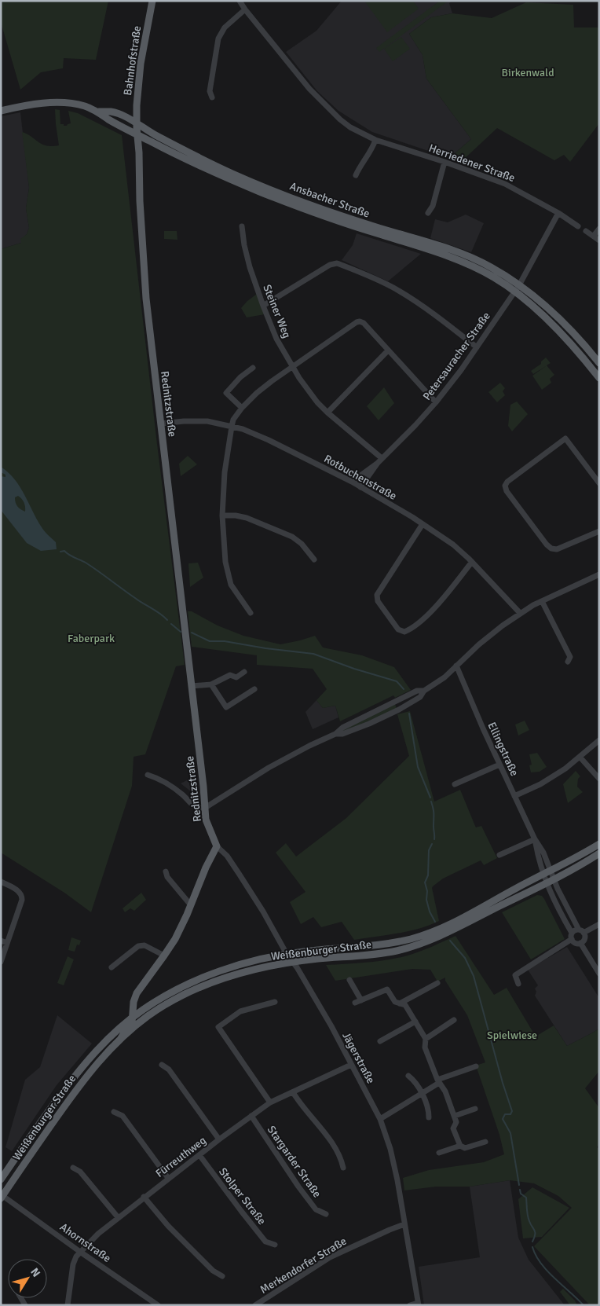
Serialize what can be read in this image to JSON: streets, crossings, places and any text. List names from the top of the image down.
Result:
{
  "streets": {
    "main road": [
      "Bahnhofstraße",
      "Ansbacher Straße",
      "Rednitzstraße",
      "Weißenburger Straße"
    ],
    "street": [
      "Herriedener Straße",
      "Steiner Weg",
      "Petersauracher Straße",
      "Rotbuchenstraße",
      "Ellingstraße",
      "Jägerstraße",
      "Fürreuthweg",
      "Stargarder Straße",
      "Stolper Straße",
      "Ahornstraße",
      "Merkendorfer Straße"
    ]
  },
  "crossings": [
    ["Bahnhofstraße", "Ansbacher Straße"],
    ["Bahnhofstraße", "Rednitzstraße"],
    ["Ansbacher Straße", "Petersauracher Straße"],
    ["Ansbacher Straße", "Rednitzstraße"],
    ["Steiner Weg", "Petersauracher Straße"],
    ["Petersauracher Straße", "Rotbuchenstraße"],
    ["Rednitzstraße", "Rotbuchenstraße"],
    ["Rednitzstraße", "Jägerstraße"],
    ["Ellingstraße", "Weißenburger Straße"],
    ["Weißenburger Straße", "Jägerstraße"],
    ["Weißenburger Straße", "Ahornstraße"],
    ["Jägerstraße", "Fürreuthweg"],
    ["Jägerstraße", "Merkendorfer Straße"],
    ["Fürreuthweg", "Stargarder Straße"],
    ["Fürreuthweg", "Stolper Straße"],
    ["Fürreuthweg", "Ahornstraße"]
  ],
  "parks": ["Birkenwald", "Faberpark", "Spielwiese"],
  "north": "top right"
}
